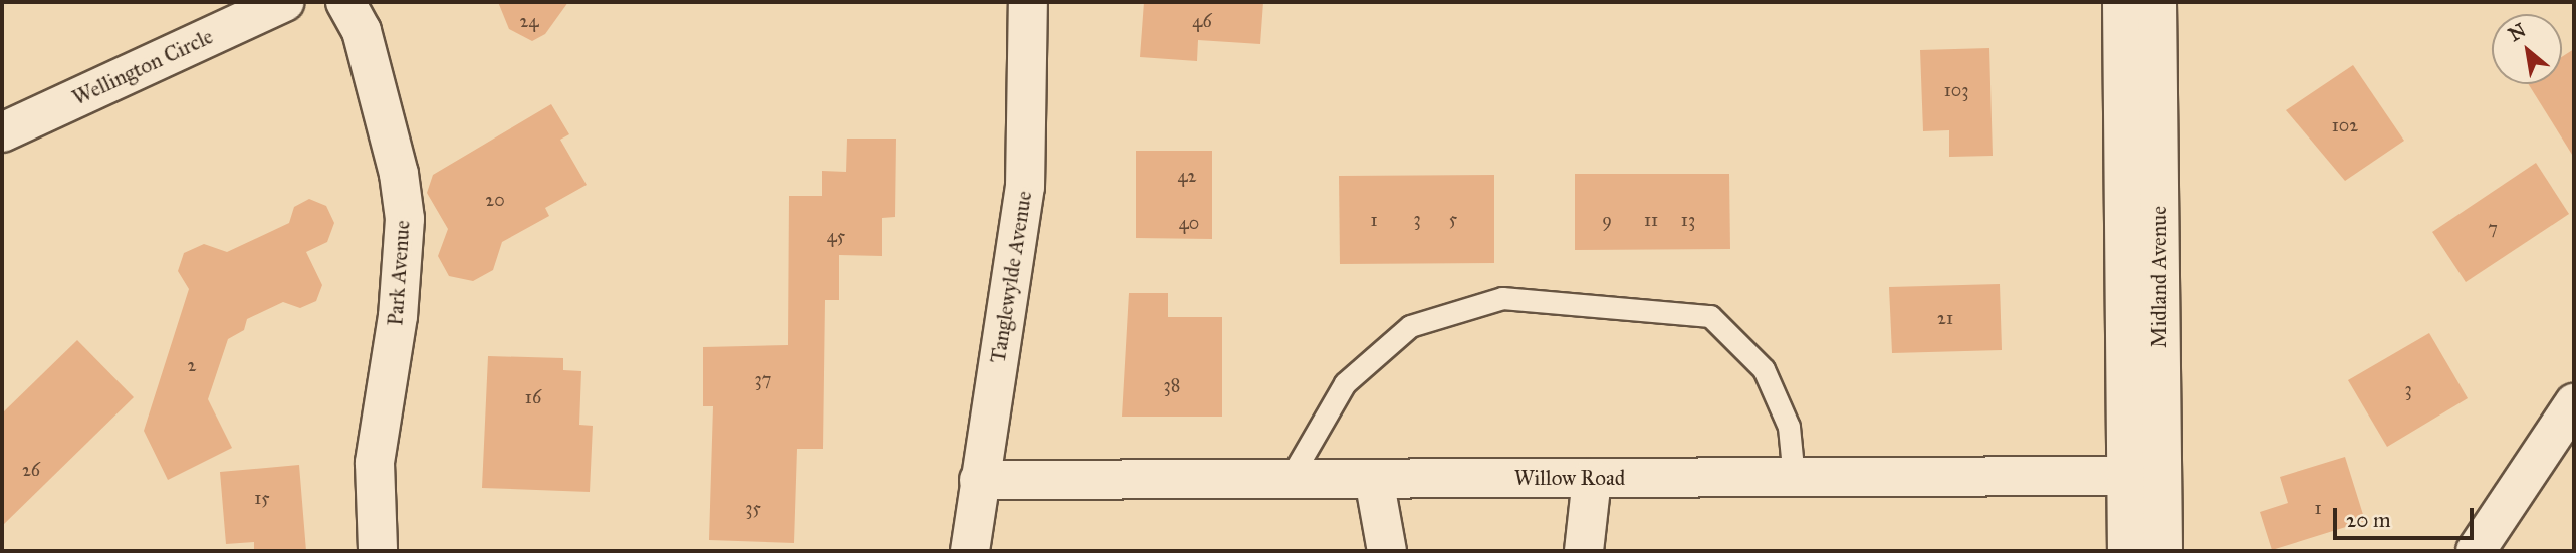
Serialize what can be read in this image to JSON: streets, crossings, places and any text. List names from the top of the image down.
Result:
{
  "streets": {
    "street": [
      "Wellington Circle",
      "Park Avenue",
      "Tanglewylde Avenue",
      "Midland Avenue",
      "Willow Road"
    ]
  },
  "crossings": [
    ["Tanglewylde Avenue", "Willow Road"],
    ["Midland Avenue", "Willow Road"]
  ],
  "house_numbers": [
    "24",
    "46",
    "103",
    "102",
    "42",
    "20",
    "3",
    "5",
    "1",
    "9",
    "11",
    "13",
    "40",
    "7",
    "45",
    "21",
    "2",
    "37",
    "38",
    "3",
    "16",
    "26",
    "15",
    "35",
    "1"
  ],
  "scale_bar": "20 m",
  "north": "top left"
}
